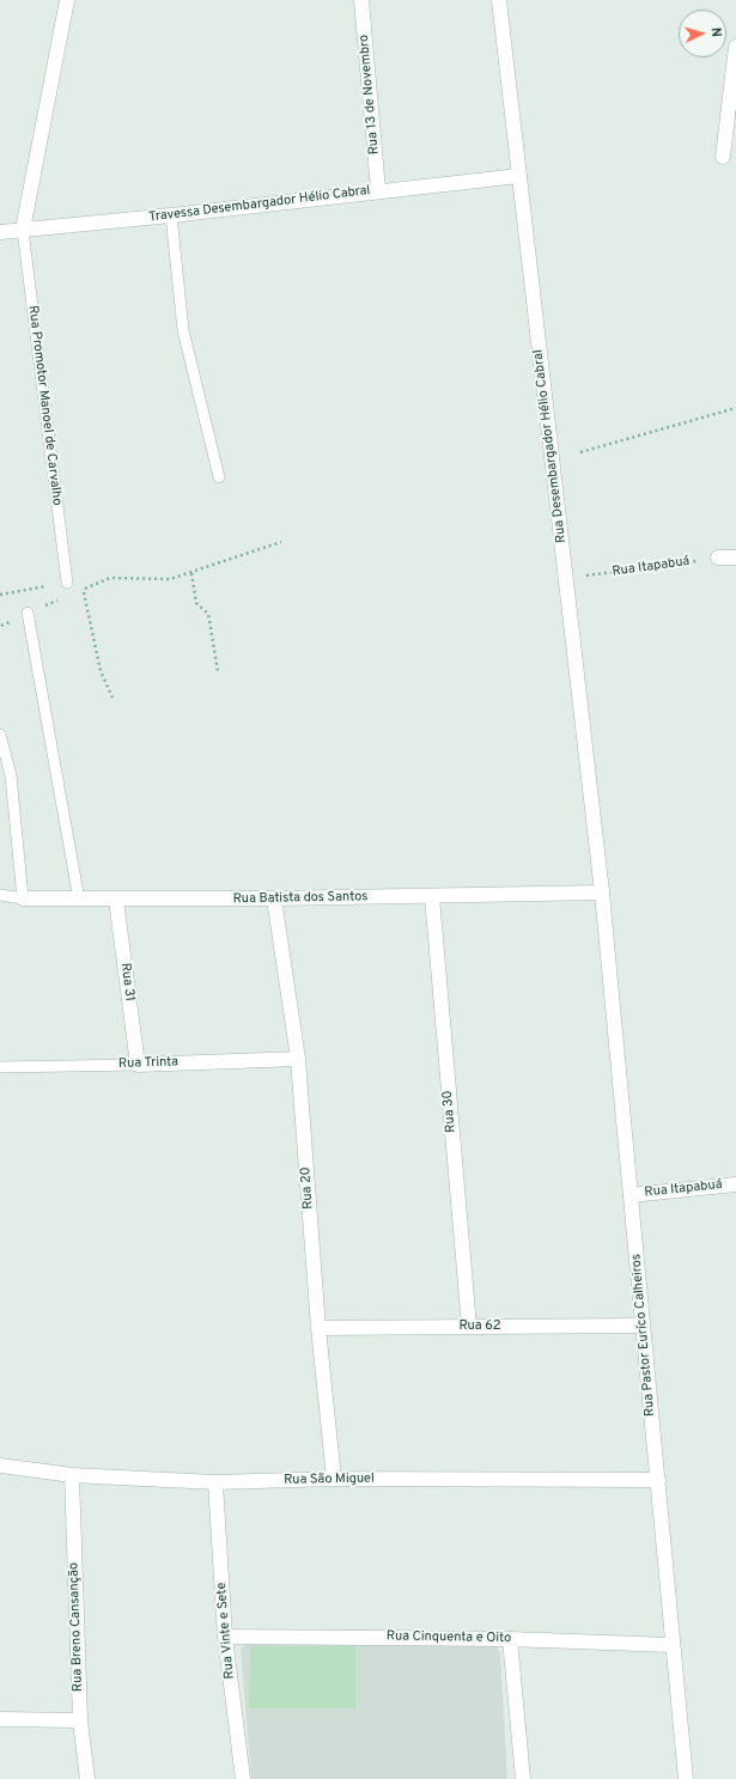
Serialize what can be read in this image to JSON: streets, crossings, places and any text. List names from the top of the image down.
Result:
{
  "streets": {
    "street": [
      "Rua 13 de Novembro",
      "Travessa Desembargador Hélio Cabral",
      "Rua Desembargador Hélio Cabral",
      "Rua Itapabuá",
      "Rua Batista dos Santos",
      "Rua 31",
      "Rua Trinta",
      "Rua 30",
      "Rua 20",
      "Rua 62",
      "Rua Pastor Euríco Calheiros",
      "Rua São Miguel",
      "Rua Breno Cansanção",
      "Rua Vinte e Sete",
      "Rua Cinquenta e Oito"
    ],
    "lane": ["Rua Promotor Manoel de Carvalho"]
  },
  "crossings": [
    ["Rua 13 de Novembro", "Travessa Desembargador Hélio Cabral"],
    ["Travessa Desembargador Hélio Cabral", "Rua Promotor Manoel de Carvalho"],
    ["Travessa Desembargador Hélio Cabral", "Rua Desembargador Hélio Cabral"],
    ["Rua Desembargador Hélio Cabral", "Rua Itapabuá"],
    ["Rua Desembargador Hélio Cabral", "Rua Batista dos Santos"],
    ["Rua Desembargador Hélio Cabral", "Rua Pastor Euríco Calheiros"],
    ["Rua Itapabuá", "Rua Pastor Euríco Calheiros"],
    ["Rua Batista dos Santos", "Rua 31"],
    ["Rua Batista dos Santos", "Rua 30"],
    ["Rua Batista dos Santos", "Rua 20"],
    ["Rua Batista dos Santos", "Rua Pastor Euríco Calheiros"],
    ["Rua 31", "Rua Trinta"],
    ["Rua Trinta", "Rua 20"],
    ["Rua 30", "Rua 62"],
    ["Rua 20", "Rua 62"],
    ["Rua 20", "Rua São Miguel"],
    ["Rua 62", "Rua Pastor Euríco Calheiros"],
    ["Rua Pastor Euríco Calheiros", "Rua São Miguel"],
    ["Rua Pastor Euríco Calheiros", "Rua Cinquenta e Oito"],
    ["Rua São Miguel", "Rua Breno Cansanção"],
    ["Rua São Miguel", "Rua Vinte e Sete"],
    ["Rua Vinte e Sete", "Rua Cinquenta e Oito"]
  ],
  "north": "right"
}
